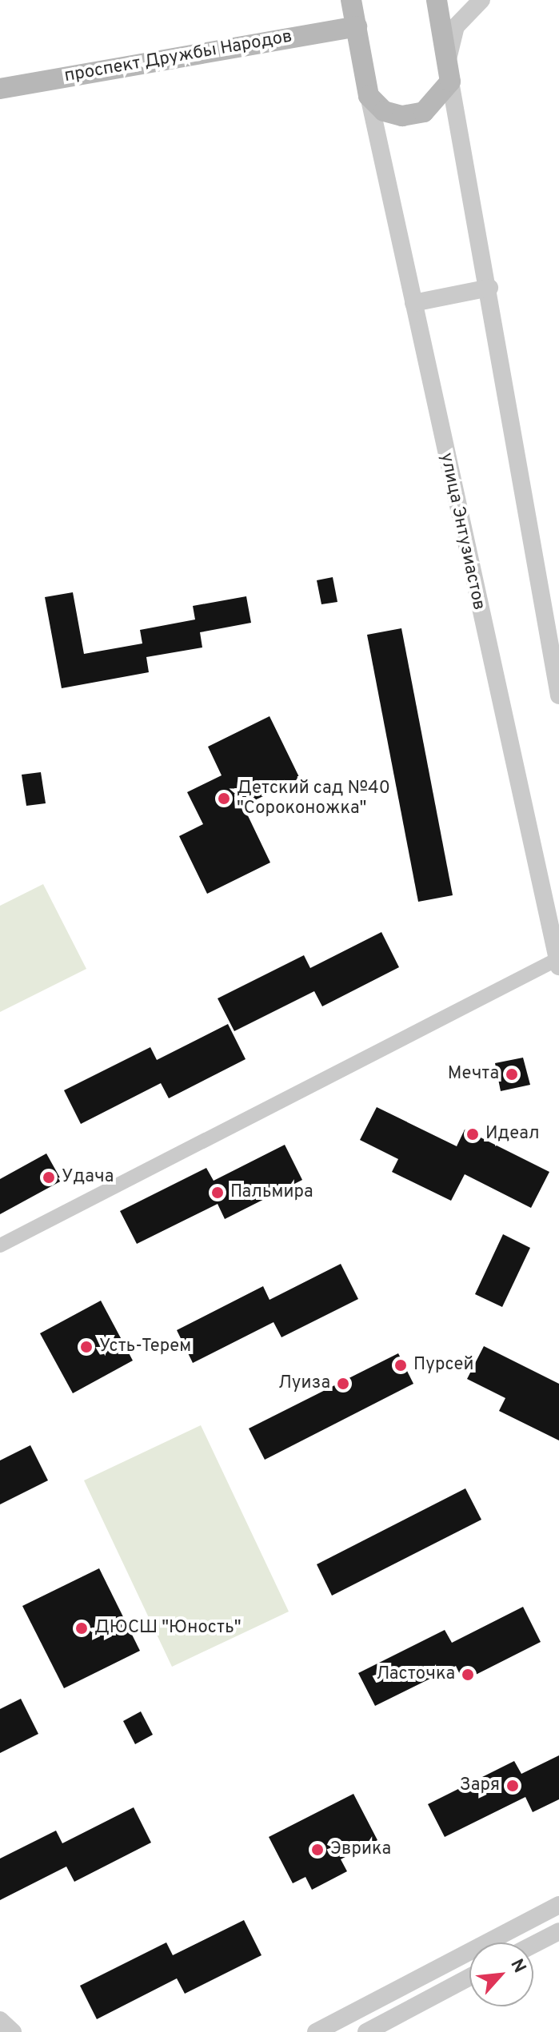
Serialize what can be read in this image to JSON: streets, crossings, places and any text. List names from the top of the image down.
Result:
{
  "streets": {
    "main road": ["проспект Дружбы Народов"],
    "street": ["улица Энтузиастов"]
  },
  "places": [
    "Детский сад №40 \"Сороконожка\"",
    "Мечта",
    "Идеал",
    "Удача",
    "Пальмира",
    "Усть-Терем",
    "Пурсей",
    "Луиза",
    "ДЮСШ \"Юность\"",
    "Ласточка",
    "Заря",
    "Эврика"
  ],
  "north": "top right"
}
